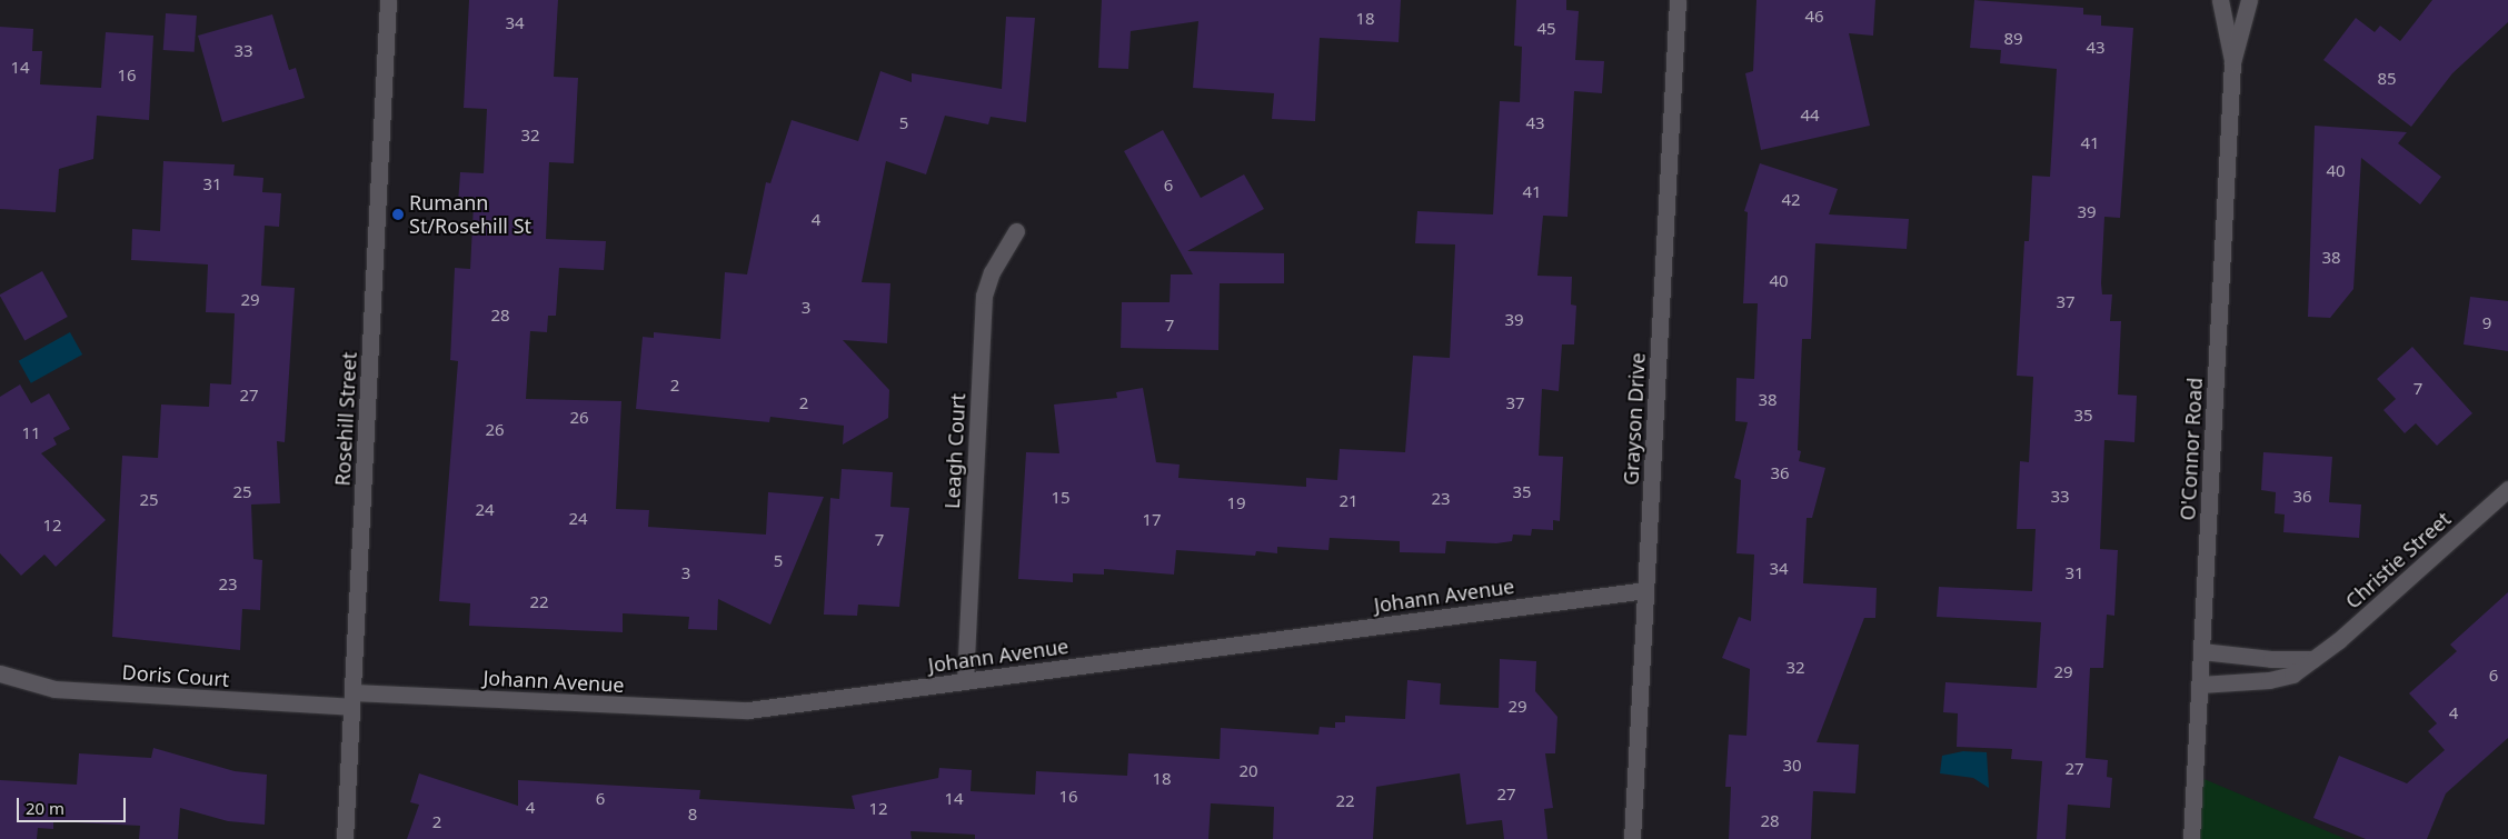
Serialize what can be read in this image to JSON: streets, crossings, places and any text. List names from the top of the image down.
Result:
{
  "streets": {
    "street": [
      "Rosehill Street",
      "Grayson Drive",
      "O'Connor Road",
      "Leagh Court",
      "Christie Street",
      "Johann Avenue",
      "Doris Court"
    ]
  },
  "crossings": [
    ["Rosehill Street", "Johann Avenue"],
    ["Rosehill Street", "Doris Court"],
    ["Grayson Drive", "Johann Avenue"],
    ["O'Connor Road", "Christie Street"],
    ["Leagh Court", "Johann Avenue"],
    ["Johann Avenue", "Doris Court"]
  ],
  "places": ["Rumann St/Rosehill St"],
  "house_numbers": [
    "46",
    "18",
    "34",
    "45",
    "89",
    "43",
    "33",
    "14",
    "16",
    "85",
    "44",
    "5",
    "43",
    "32",
    "41",
    "40",
    "31",
    "6",
    "41",
    "42",
    "39",
    "4",
    "38",
    "40",
    "29",
    "37",
    "3",
    "28",
    "39",
    "9",
    "7",
    "2",
    "7",
    "27",
    "38",
    "2",
    "37",
    "35",
    "26",
    "26",
    "11",
    "36",
    "25",
    "35",
    "33",
    "36",
    "15",
    "23",
    "25",
    "21",
    "19",
    "24",
    "24",
    "17",
    "12",
    "7",
    "5",
    "34",
    "3",
    "31",
    "23",
    "22",
    "32",
    "29",
    "6",
    "29",
    "4",
    "30",
    "27",
    "20",
    "18",
    "27",
    "16",
    "6",
    "14",
    "22",
    "4",
    "12",
    "8",
    "28",
    "2"
  ],
  "scale_bar": "20 m"
}
